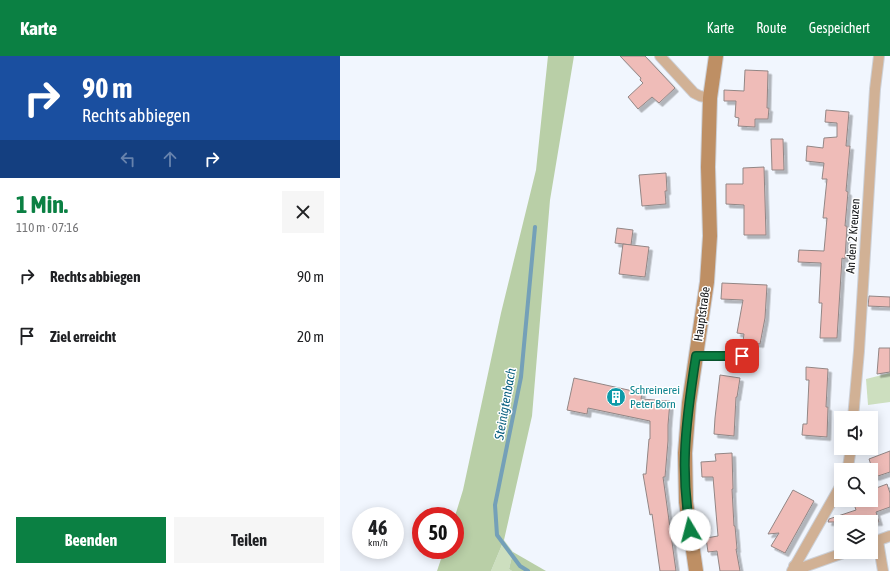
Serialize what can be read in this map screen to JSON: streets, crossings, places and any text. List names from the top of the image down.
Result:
{
  "streets": {
    "main road": ["Hauptstraße"],
    "street": ["An den 2 Kreuzen"]
  },
  "water": ["Steinigtenbach"],
  "places": {
    "building": ["Schreinerei Peter Born"]
  },
  "page": {
    "header": "Karte",
    "nav": ["Karte", "Route", "Gespeichert"],
    "turn": ["90 m", "Rechts abbiegen"],
    "heading": ["1 Min.", "110 m · 07:16"],
    "list": [
      {
        "name": "Rechts abbiegen",
        "value": "90 m"
      },
      {
        "name": "Ziel erreicht",
        "value": "20 m"
      }
    ],
    "speed": "46 km/h",
    "limit": "50",
    "buttons": ["Beenden", "Teilen"]
  }
}
